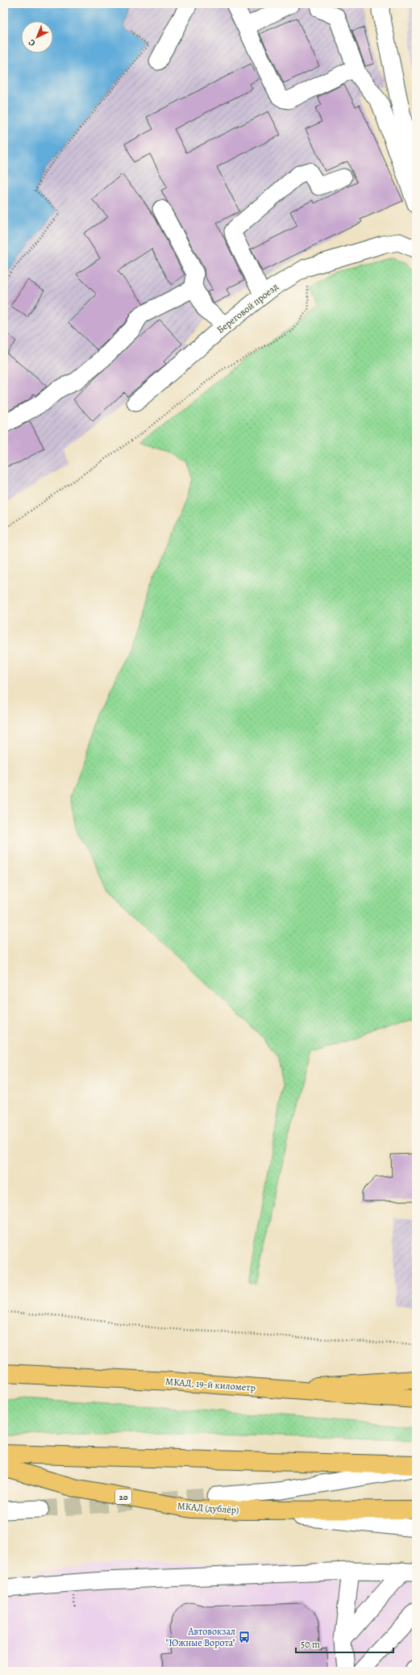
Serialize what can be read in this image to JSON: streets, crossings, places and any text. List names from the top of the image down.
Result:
{
  "streets": {
    "main road": ["МКАД, 19-й километр", "20", "МКАД (дублёр)"],
    "street": ["Береговой проезд"]
  },
  "places": {
    "bus stop": ["Автовокзал \"Южные Ворота\""]
  },
  "scale_bar": "50 m",
  "north": "bottom left"
}
